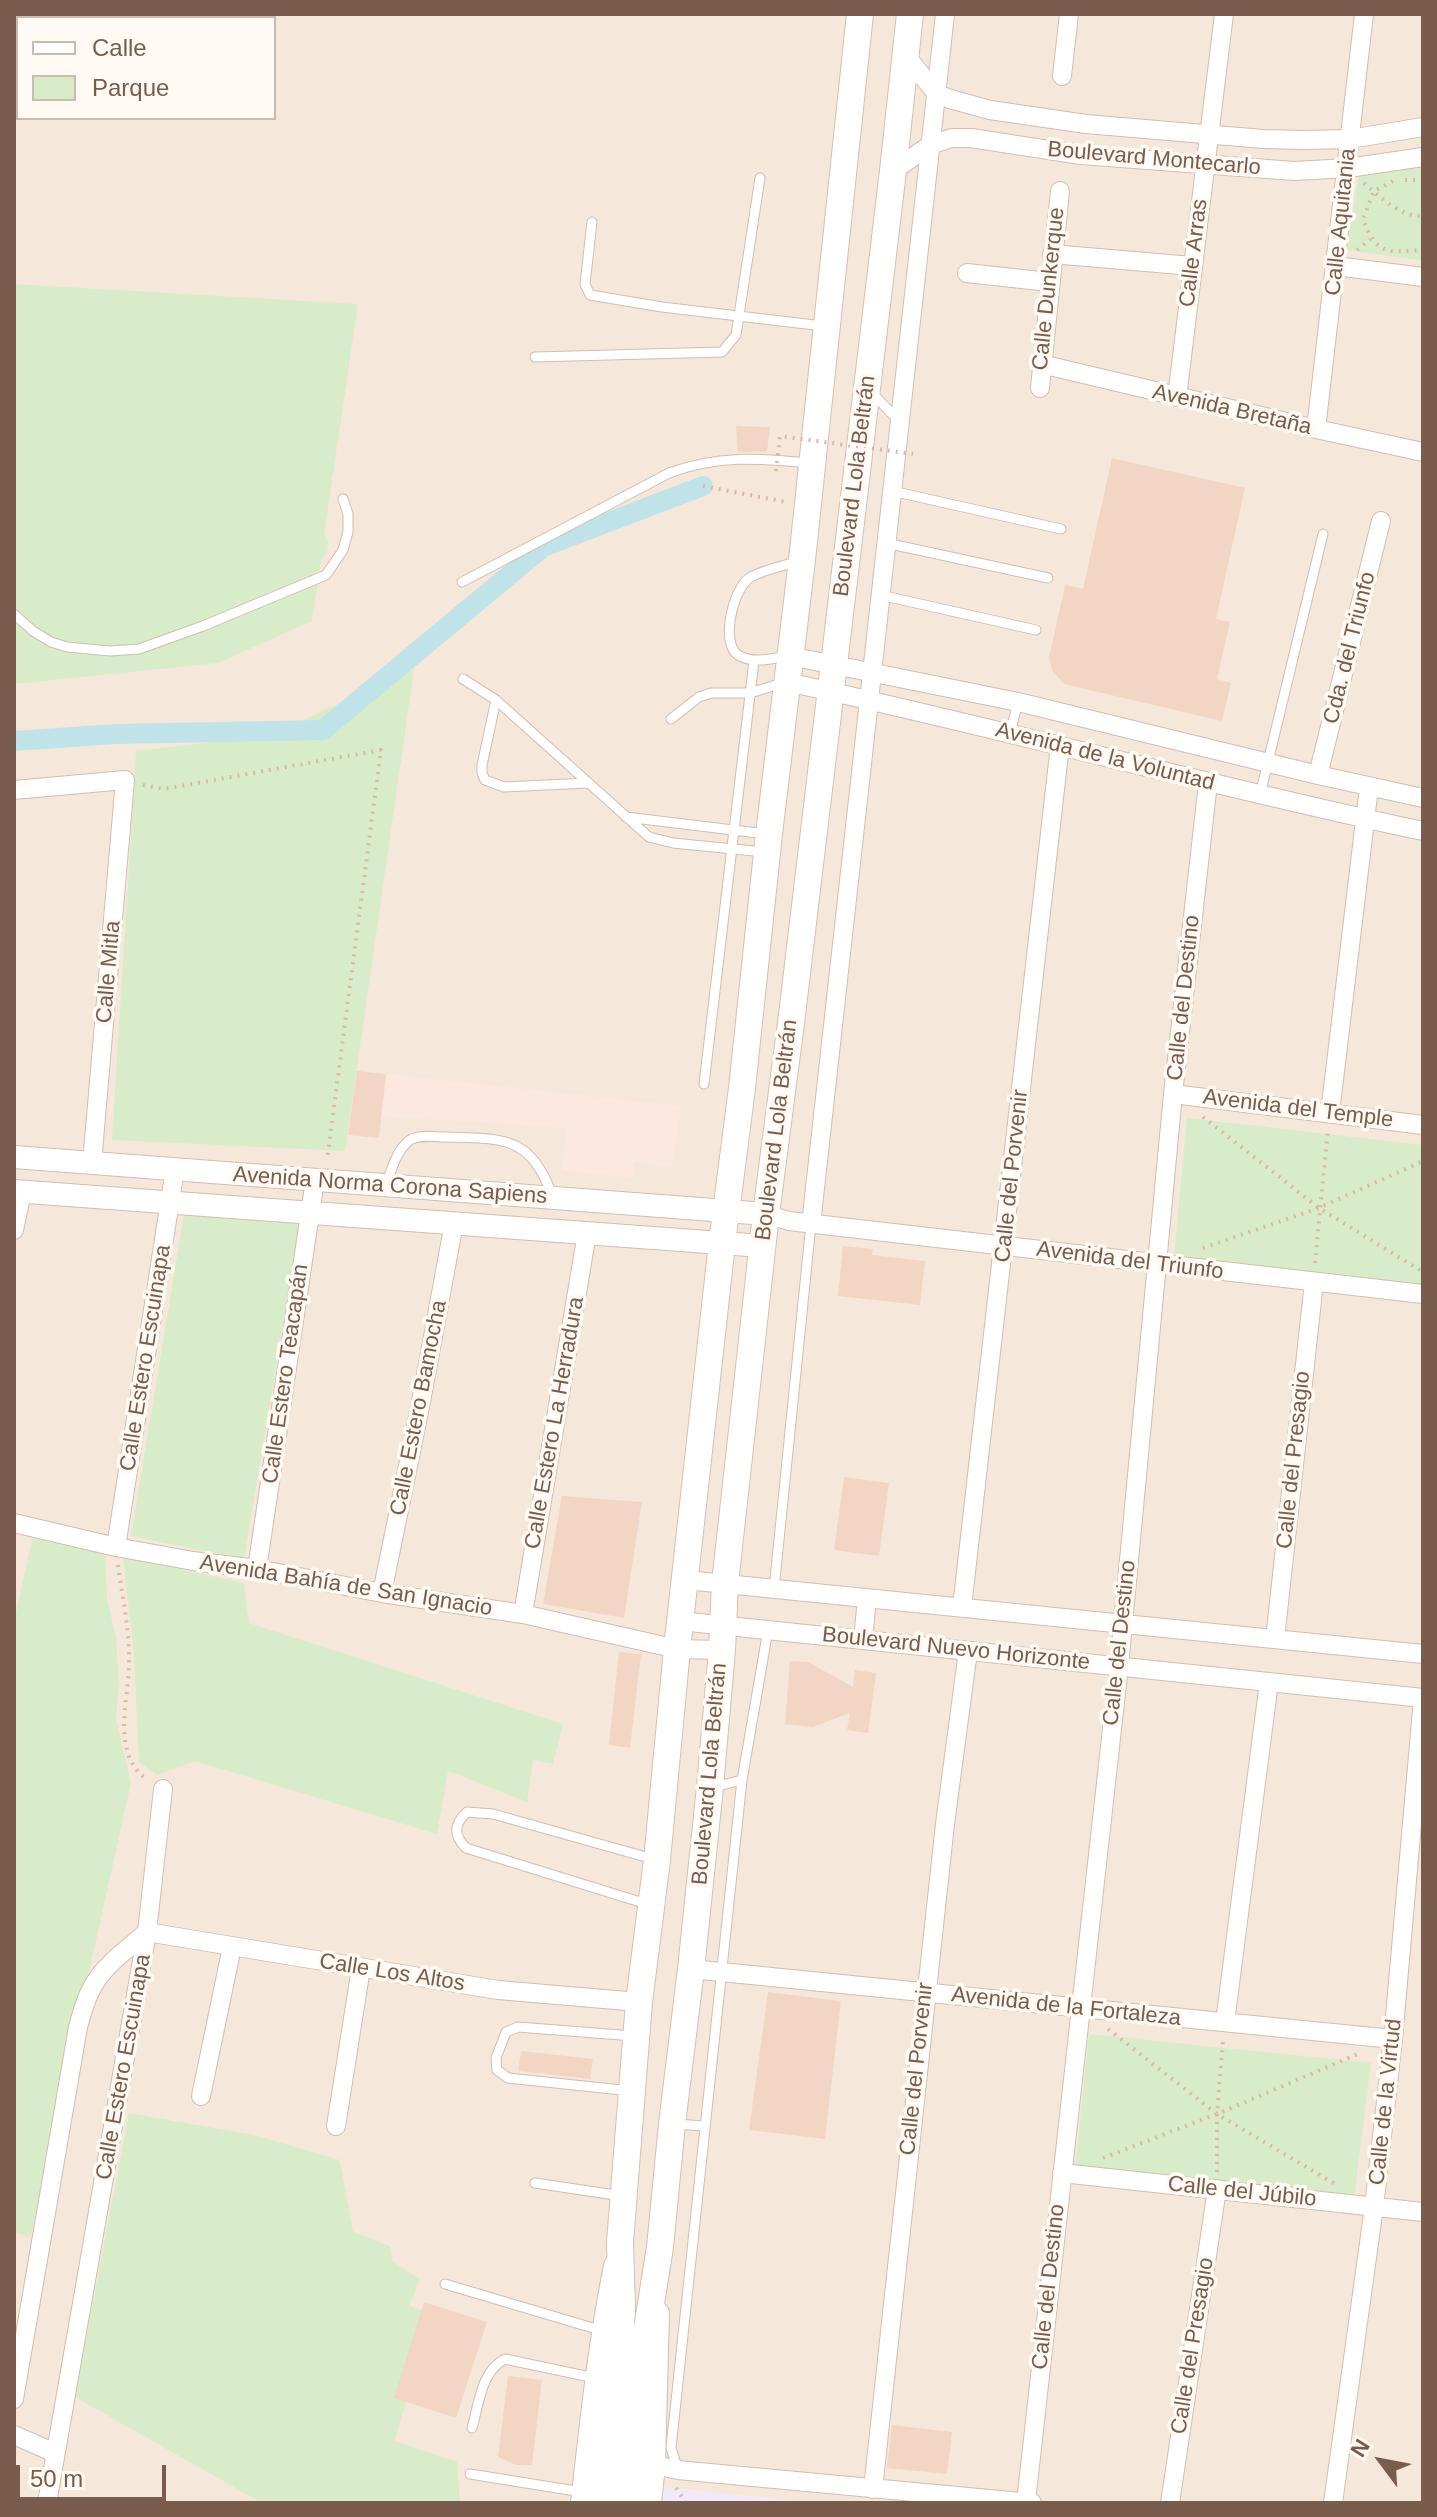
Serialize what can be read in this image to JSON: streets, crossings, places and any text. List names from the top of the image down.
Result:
{
  "streets": {
    "main road": ["Boulevard Lola Beltrán"],
    "street": [
      "Boulevard Montecarlo",
      "Calle Aquitania",
      "Calle Arras",
      "Calle Dunkerque",
      "Avenida Bretaña",
      "Cda. del Triunfo",
      "Avenida de la Voluntad",
      "Calle Mitla",
      "Calle del Destino",
      "Avenida del Temple",
      "Calle del Porvenir",
      "Avenida Norma Corona Sapiens",
      "Avenida del Triunfo",
      "Calle Estero Escuinapa",
      "Calle Estero Teacapán",
      "Calle Estero Bamocha",
      "Calle Estero La Herradura",
      "Calle del Presagio",
      "Avenida Bahía de San Ignacio",
      "Boulevard Nuevo Horizonte",
      "Calle Los Altos",
      "Avenida de la Fortaleza",
      "Calle de la Virtud",
      "Calle del Júbilo"
    ]
  },
  "crossings": [
    ["Boulevard Montecarlo", "Calle Aquitania"],
    ["Boulevard Montecarlo", "Calle Arras"],
    ["Boulevard Montecarlo", "Boulevard Lola Beltrán"],
    ["Calle Aquitania", "Avenida Bretaña"],
    ["Calle Arras", "Avenida Bretaña"],
    ["Calle Dunkerque", "Avenida Bretaña"],
    ["Boulevard Lola Beltrán", "Avenida de la Voluntad"],
    ["Boulevard Lola Beltrán", "Avenida Norma Corona Sapiens"],
    ["Boulevard Lola Beltrán", "Avenida del Triunfo"],
    ["Boulevard Lola Beltrán", "Avenida Bahía de San Ignacio"],
    ["Boulevard Lola Beltrán", "Boulevard Nuevo Horizonte"],
    ["Boulevard Lola Beltrán", "Calle Los Altos"],
    ["Boulevard Lola Beltrán", "Avenida de la Fortaleza"],
    ["Cda. del Triunfo", "Avenida de la Voluntad"],
    ["Avenida de la Voluntad", "Calle del Destino"],
    ["Avenida de la Voluntad", "Calle del Porvenir"],
    ["Calle Mitla", "Avenida Norma Corona Sapiens"],
    ["Calle del Destino", "Avenida del Temple"],
    ["Calle del Destino", "Avenida del Triunfo"],
    ["Calle del Destino", "Boulevard Nuevo Horizonte"],
    ["Calle del Destino", "Avenida de la Fortaleza"],
    ["Calle del Destino", "Calle del Júbilo"],
    ["Calle del Porvenir", "Avenida del Triunfo"],
    ["Calle del Porvenir", "Boulevard Nuevo Horizonte"],
    ["Calle del Porvenir", "Avenida de la Fortaleza"],
    ["Avenida Norma Corona Sapiens", "Avenida del Triunfo"],
    ["Avenida Norma Corona Sapiens", "Calle Estero Escuinapa"],
    ["Avenida Norma Corona Sapiens", "Calle Estero Teacapán"],
    ["Avenida Norma Corona Sapiens", "Calle Estero Bamocha"],
    ["Avenida Norma Corona Sapiens", "Calle Estero La Herradura"],
    ["Avenida del Triunfo", "Calle del Presagio"],
    ["Calle Estero Escuinapa", "Avenida Bahía de San Ignacio"],
    ["Calle Estero Escuinapa", "Calle Los Altos"],
    ["Calle Estero Teacapán", "Avenida Bahía de San Ignacio"],
    ["Calle Estero Bamocha", "Avenida Bahía de San Ignacio"],
    ["Calle Estero La Herradura", "Avenida Bahía de San Ignacio"],
    ["Calle del Presagio", "Boulevard Nuevo Horizonte"],
    ["Calle del Presagio", "Calle del Júbilo"],
    ["Avenida Bahía de San Ignacio", "Boulevard Nuevo Horizonte"],
    ["Boulevard Nuevo Horizonte", "Calle de la Virtud"],
    ["Avenida de la Fortaleza", "Calle de la Virtud"],
    ["Calle de la Virtud", "Calle del Júbilo"]
  ],
  "legend": ["Calle", "Parque"],
  "scale_bar": "50 m",
  "north": "top left"
}
